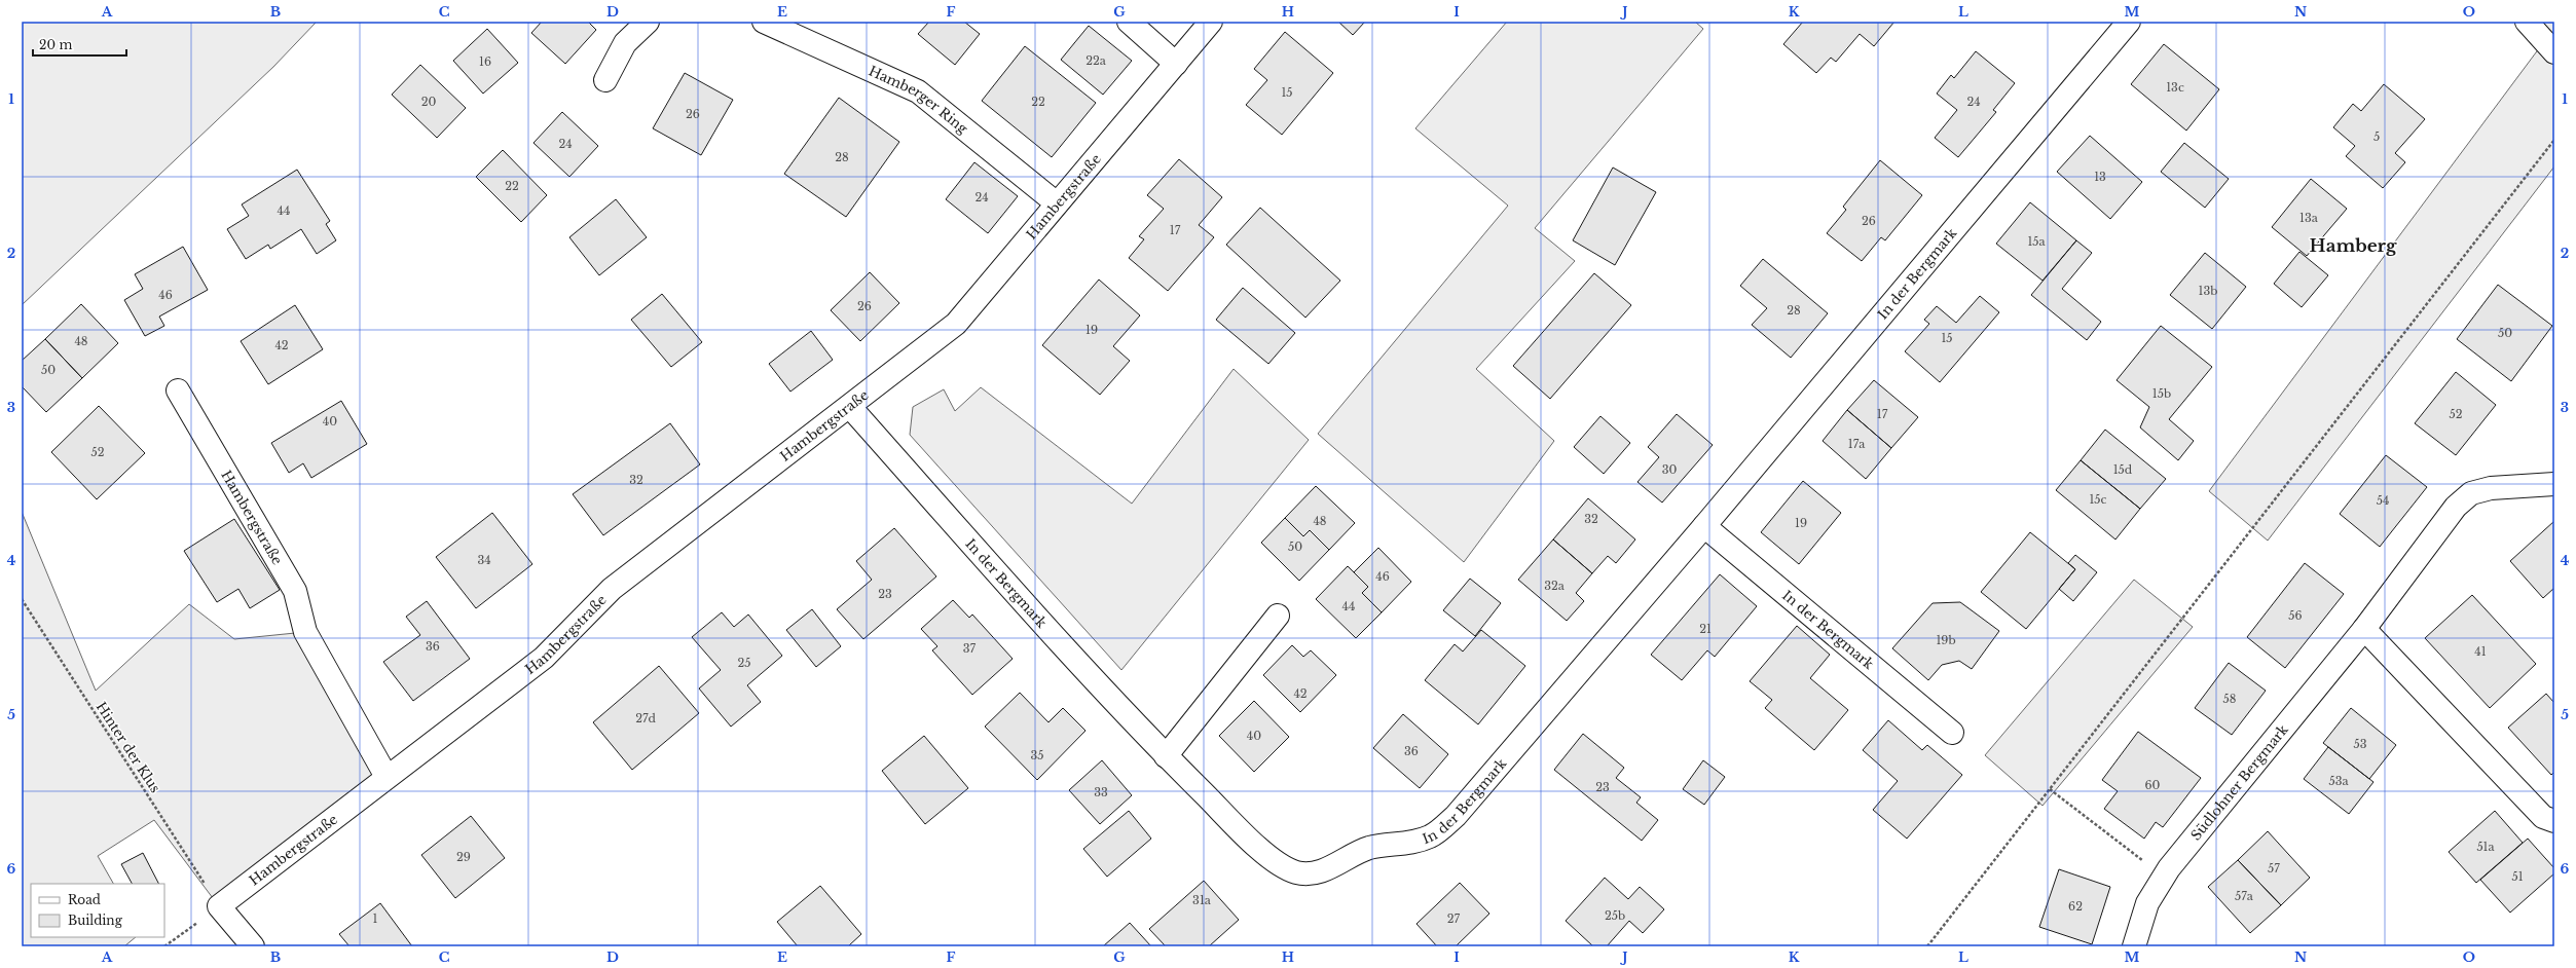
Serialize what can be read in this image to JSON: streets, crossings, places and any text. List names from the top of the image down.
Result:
{
  "streets": {
    "street": [
      "Hamberger Ring",
      "Hambergstraße",
      "In der Bergmark",
      "Südlohner Bergmark"
    ],
    "path": ["Hinter der Klus"]
  },
  "crossings": [
    ["Hamberger Ring", "Hambergstraße"],
    ["Hambergstraße", "In der Bergmark"],
    ["Hambergstraße", "Hinter der Klus"]
  ],
  "districts": ["Hamberg"],
  "house_numbers": [
    "22a",
    "16",
    "13c",
    "15",
    "20",
    "22",
    "24",
    "26",
    "5",
    "24",
    "28",
    "13",
    "22",
    "24",
    "44",
    "13a",
    "26",
    "17",
    "15a",
    "13b",
    "46",
    "26",
    "28",
    "19",
    "50",
    "15",
    "48",
    "42",
    "50",
    "15b",
    "17",
    "52",
    "40",
    "17a",
    "52",
    "30",
    "15d",
    "32",
    "15c",
    "54",
    "32",
    "48",
    "19",
    "50",
    "34",
    "46",
    "32a",
    "23",
    "44",
    "56",
    "21",
    "19b",
    "36",
    "37",
    "41",
    "25",
    "42",
    "58",
    "27d",
    "40",
    "53",
    "36",
    "35",
    "53a",
    "60",
    "23",
    "33",
    "51a",
    "29",
    "57",
    "51",
    "57a",
    "31a",
    "62",
    "25b",
    "1",
    "27"
  ],
  "legend": ["Road", "Building"],
  "scale_bar": "20 m",
  "grid": {
    "columns": [
      "A",
      "B",
      "C",
      "D",
      "E",
      "F",
      "G",
      "H",
      "I",
      "J",
      "K",
      "L",
      "M",
      "N",
      "O"
    ],
    "rows": [
      "1",
      "2",
      "3",
      "4",
      "5",
      "6"
    ]
  }
}
